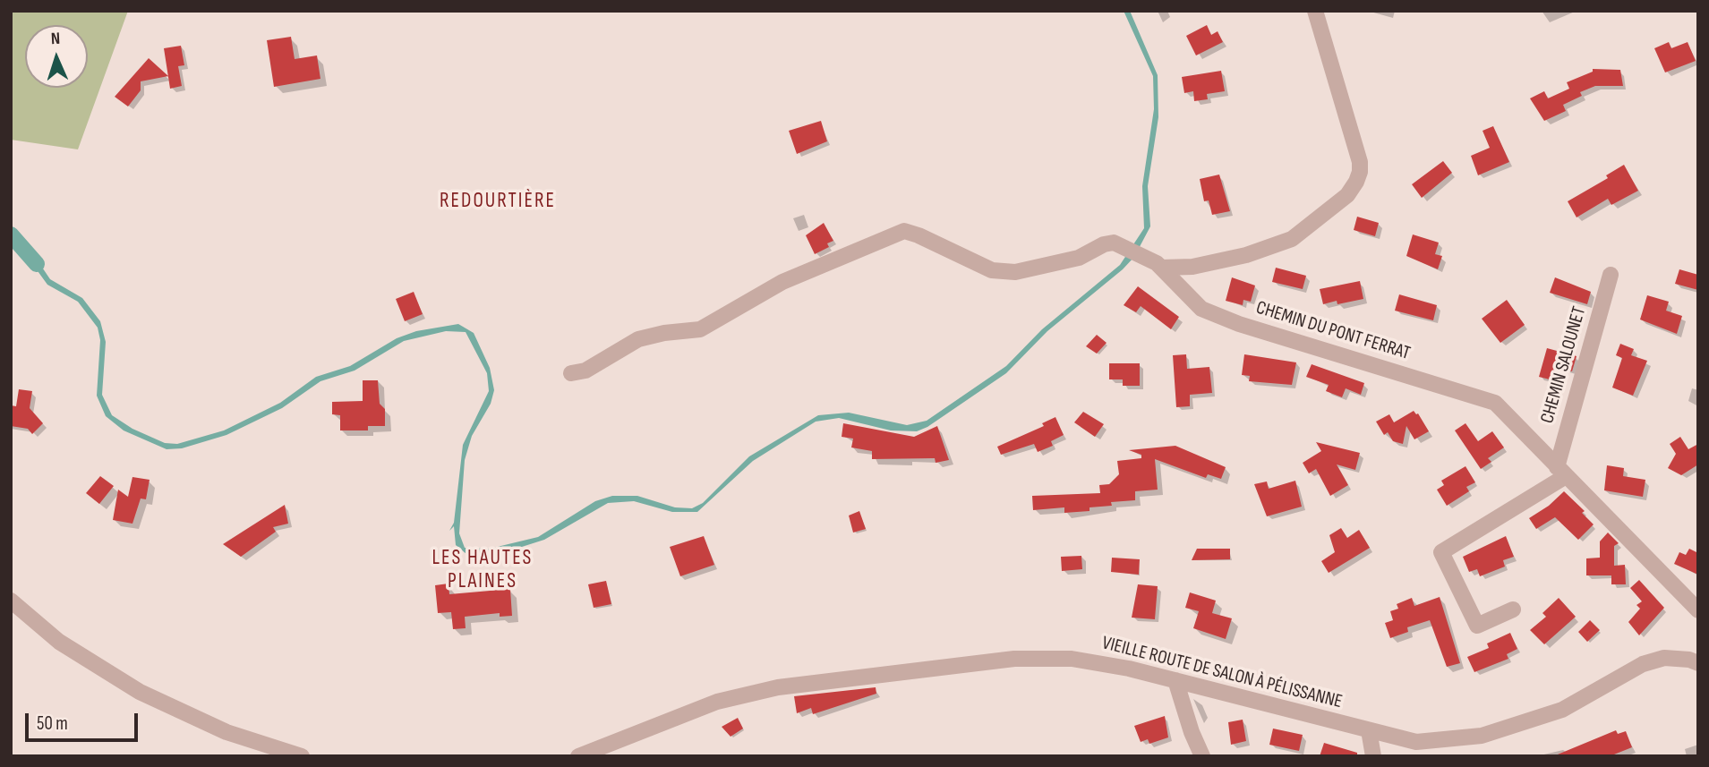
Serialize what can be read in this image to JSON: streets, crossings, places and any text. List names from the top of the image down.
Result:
{
  "streets": {
    "street": ["CHEMIN DU PONT FERRAT", "CHEMIN SALOUNET", "VIEILLE ROUTE DE SALON À PÉLISSANNE"]
  },
  "crossings": [
    ["CHEMIN DU PONT FERRAT", "CHEMIN SALOUNET"]
  ],
  "districts": ["REDOURTIÈRE", "LES HAUTES PLAINES"],
  "scale_bar": "50 m",
  "north": "top"
}
